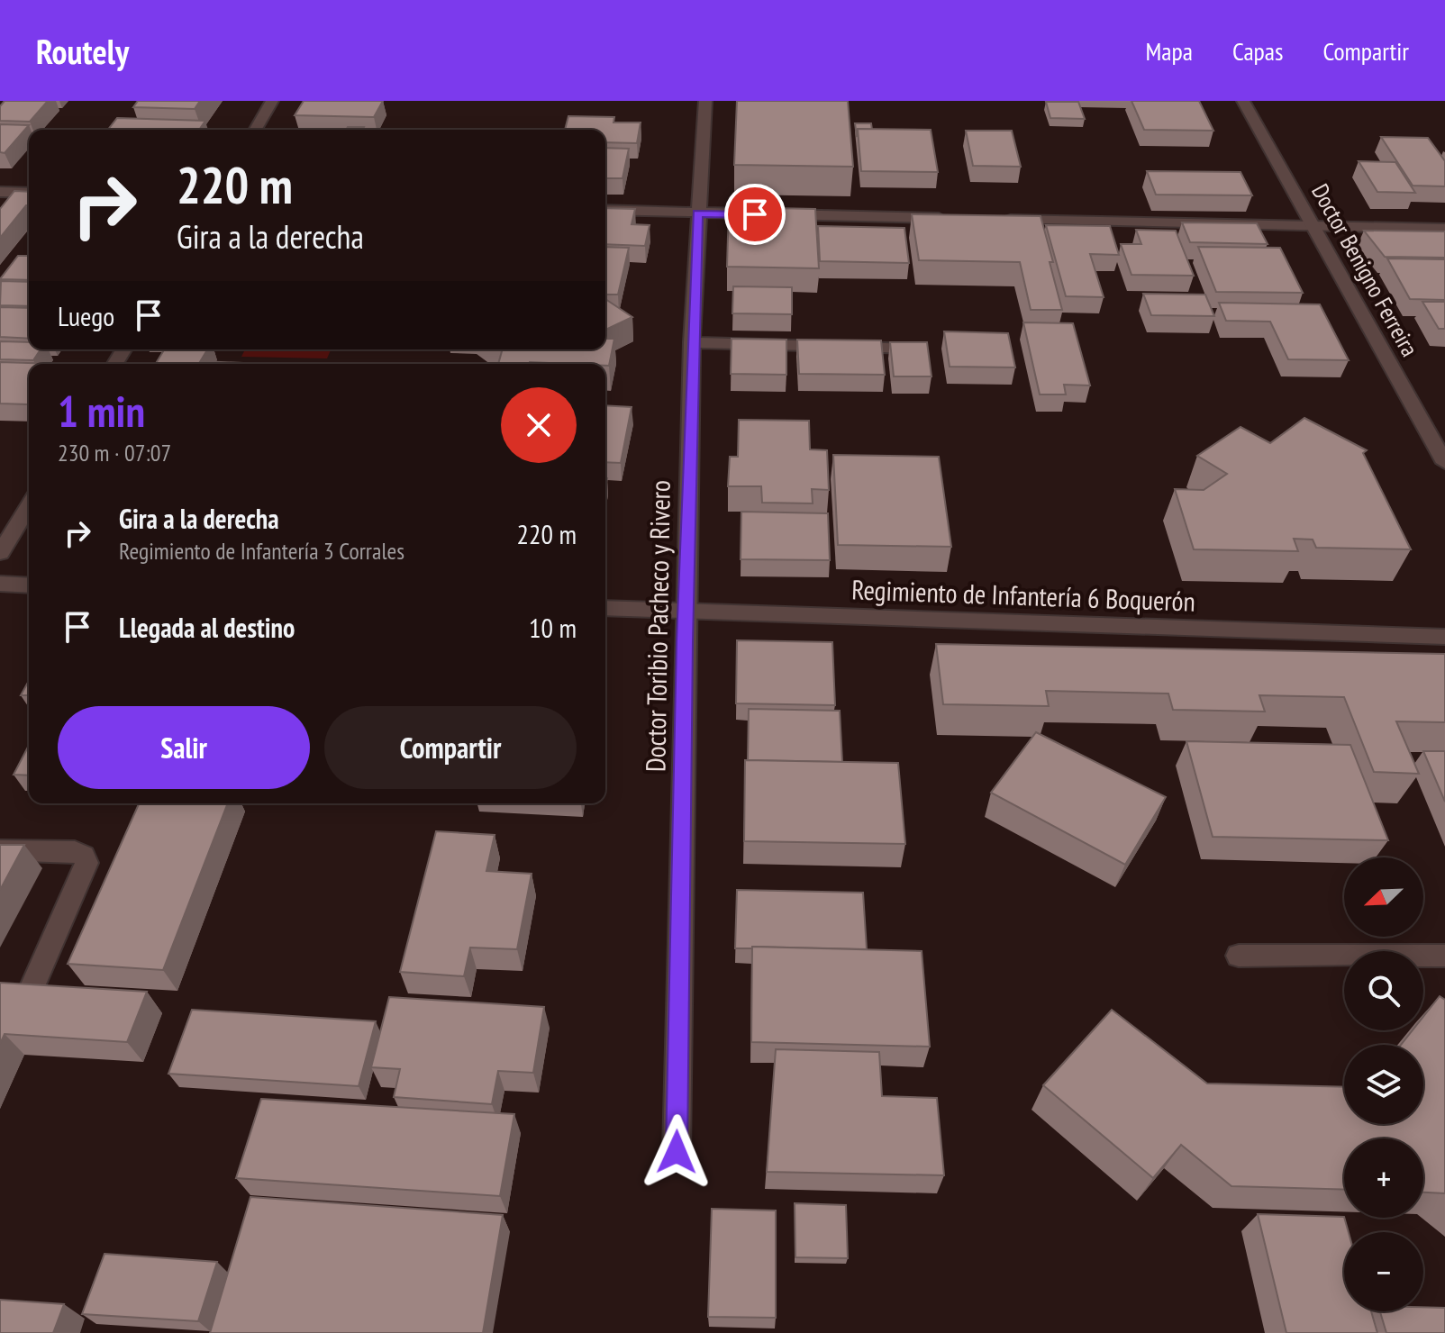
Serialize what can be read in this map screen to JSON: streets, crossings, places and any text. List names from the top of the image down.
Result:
{
  "streets": {
    "street": ["Doctor Benigno Ferreira", "Regimiento de Infantería 6 Boquerón", "Doctor Toribio Pacheco y Rivero"]
  },
  "crossings": [
    ["Regimiento de Infantería 6 Boquerón", "Doctor Toribio Pacheco y Rivero"]
  ],
  "north": "bottom left",
  "page": {
    "header": "Routely",
    "nav": ["Mapa", "Capas", "Compartir"],
    "turn": ["220 m", "Gira a la derecha"],
    "then": "Luego",
    "heading": ["1 min", "230 m · 07:07"],
    "list": [
      {
        "name": "Gira a la derecha",
        "note": "Regimiento de Infantería 3 Corrales",
        "value": "220 m"
      },
      {
        "name": "Llegada al destino",
        "value": "10 m"
      }
    ],
    "buttons": ["Salir", "Compartir"],
    "map_buttons": ["+", "−"]
  }
}
